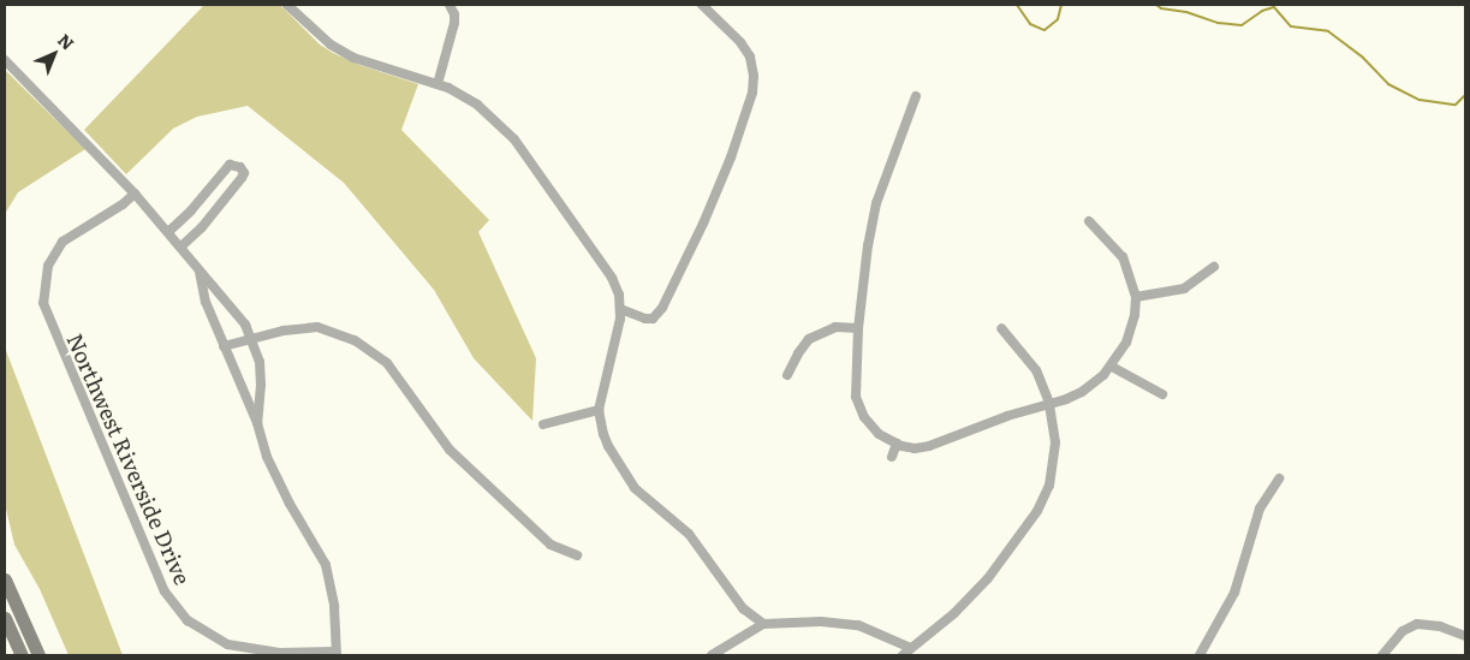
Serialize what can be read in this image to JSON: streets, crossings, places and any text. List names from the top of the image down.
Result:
{
  "streets": {
    "street": ["Northwest Riverside Drive"]
  },
  "north": "top right"
}
